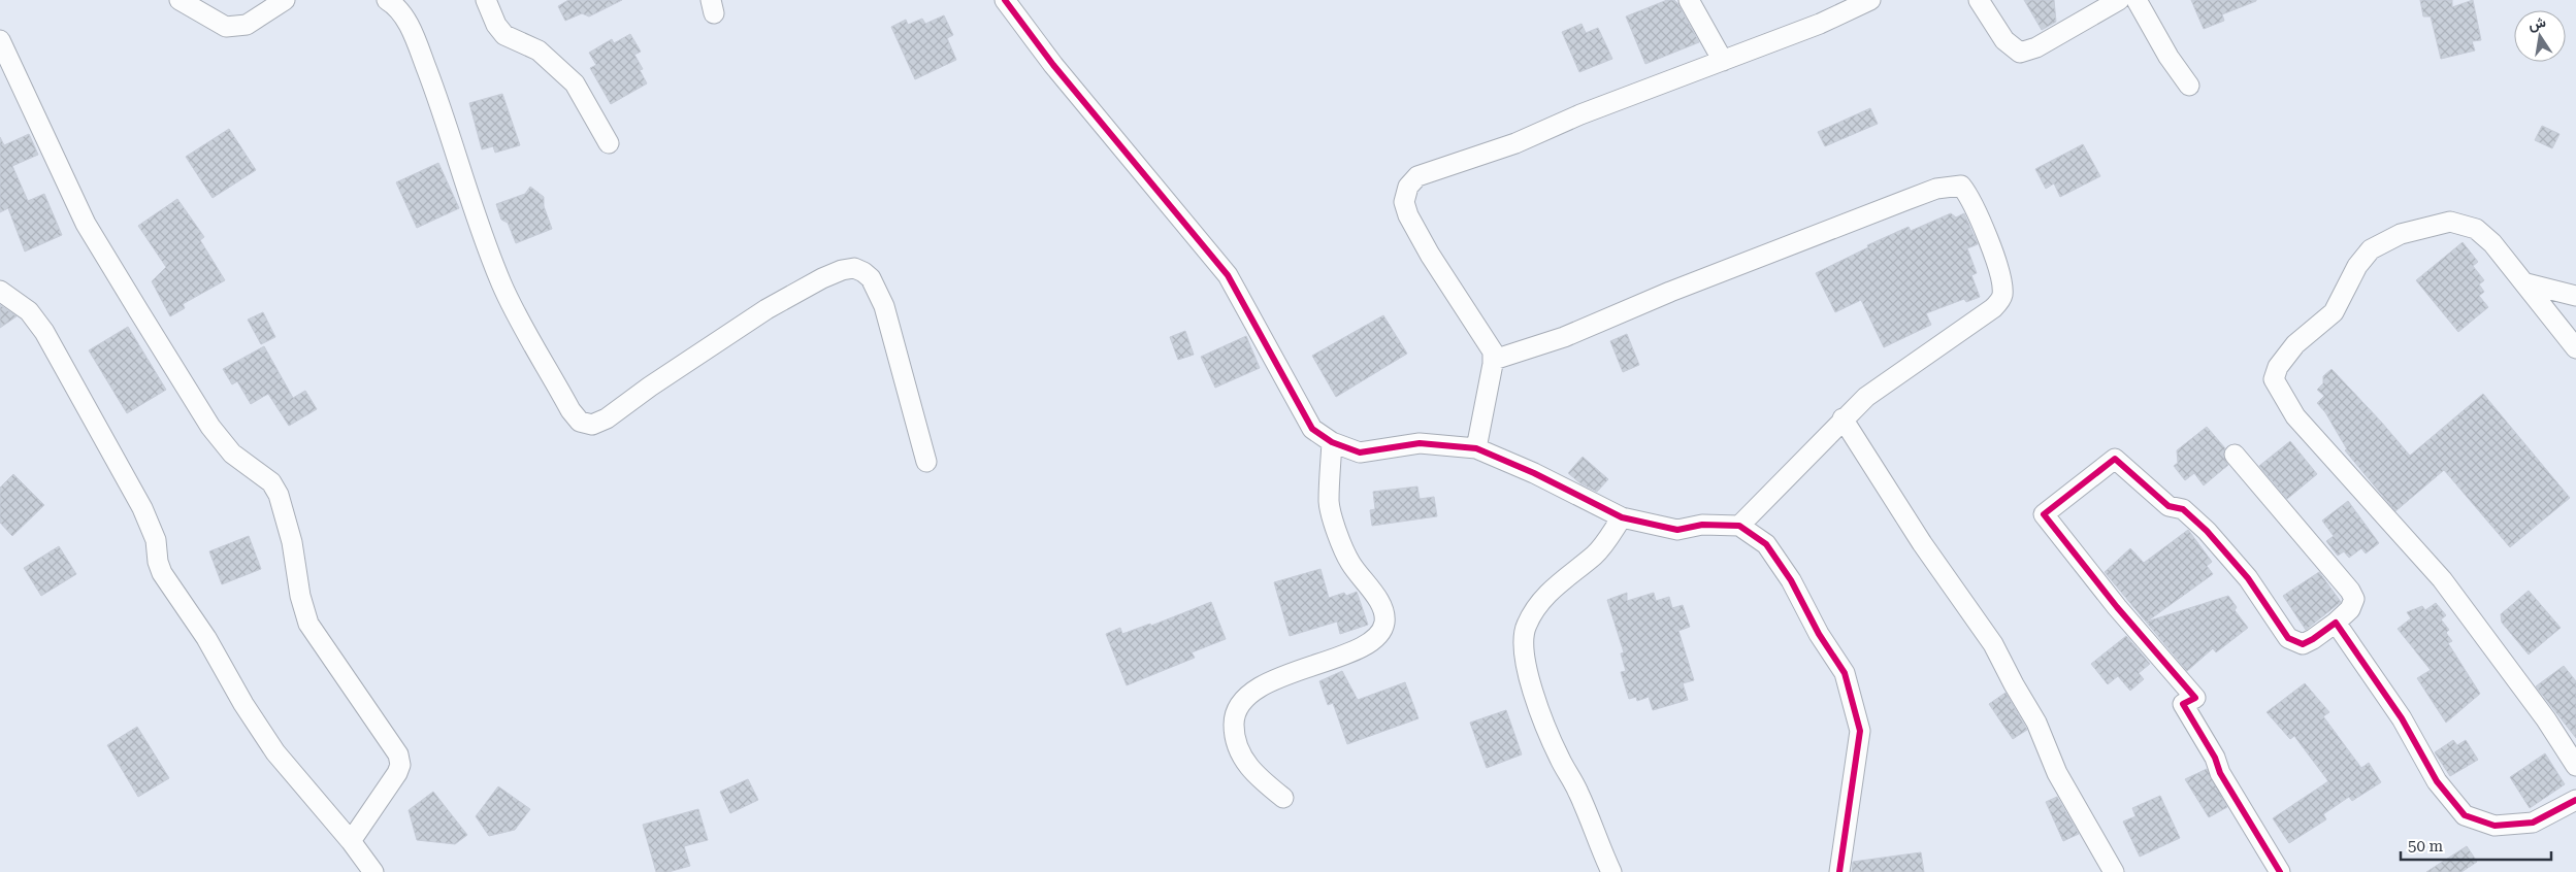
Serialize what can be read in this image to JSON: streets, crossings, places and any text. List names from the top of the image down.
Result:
{
  "scale_bar": "50 m",
  "north": "top"
}
